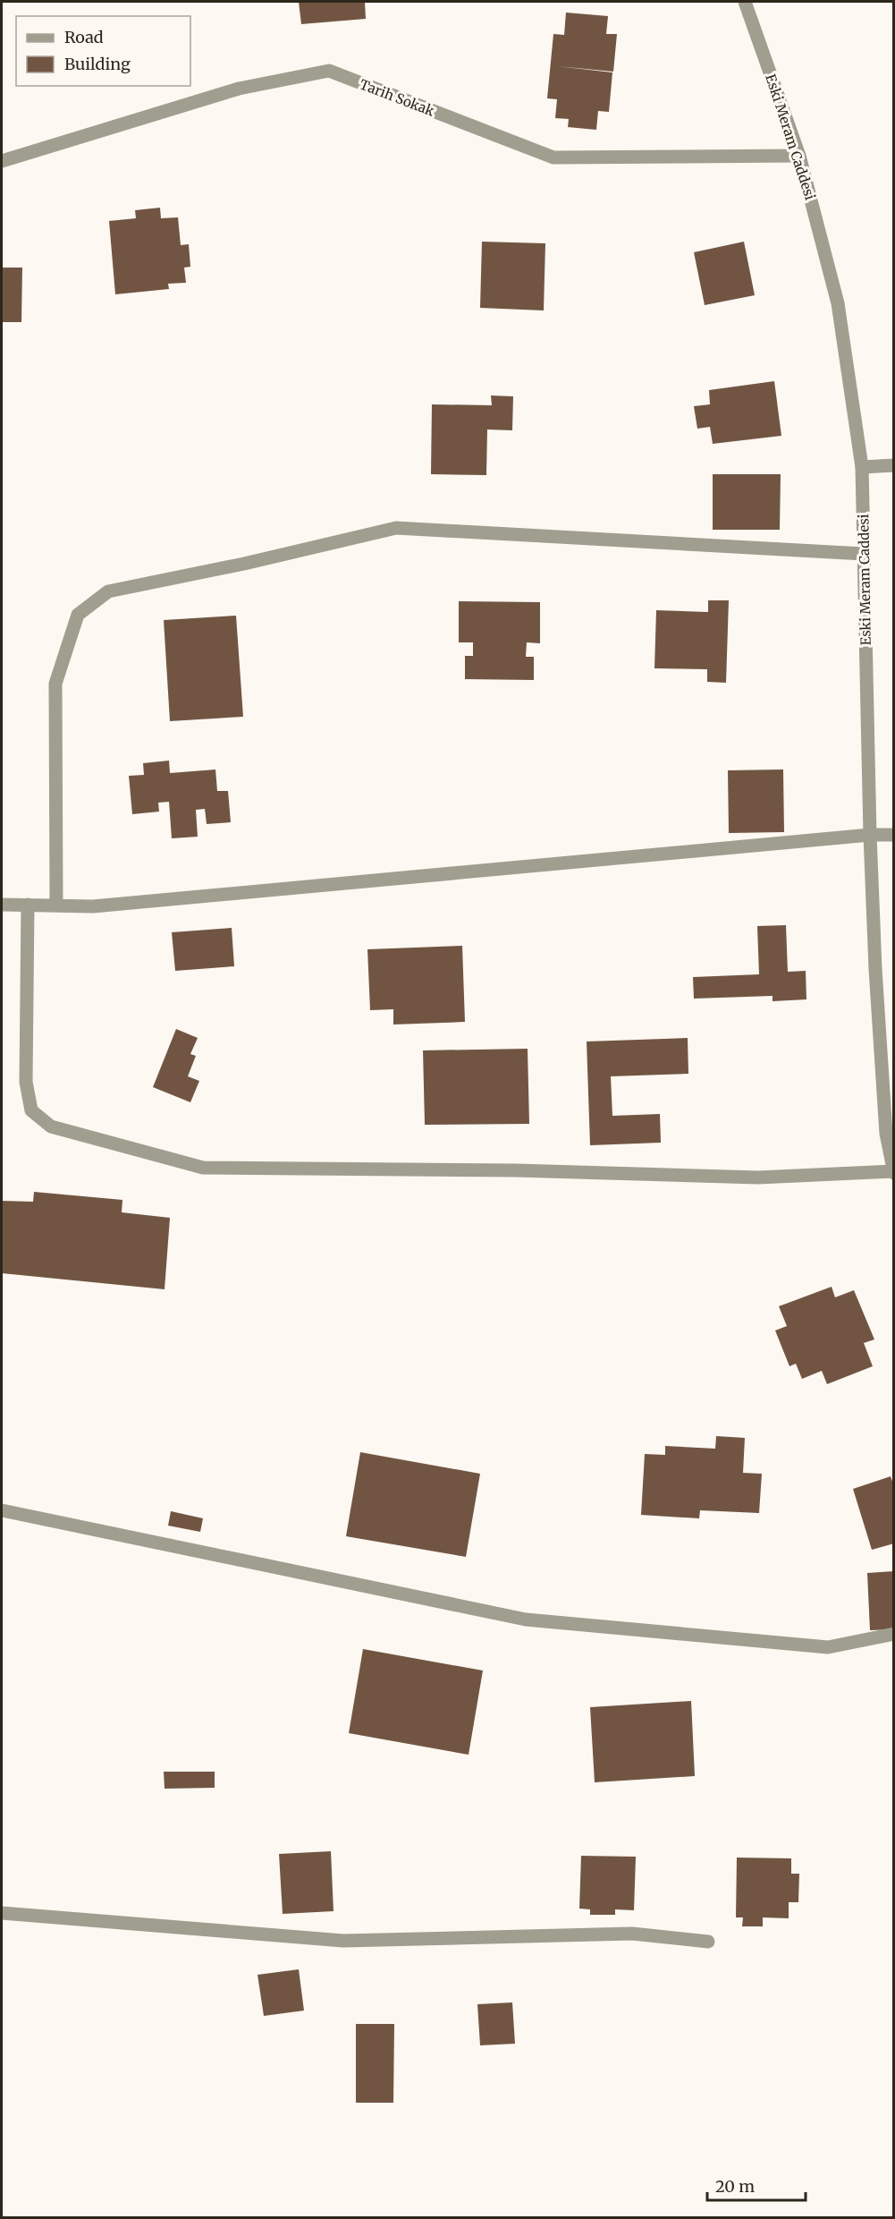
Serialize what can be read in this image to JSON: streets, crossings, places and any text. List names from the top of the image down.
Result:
{
  "streets": {
    "street": ["Tarih Sokak", "Eski Meram Caddesi"]
  },
  "crossings": [
    ["Tarih Sokak", "Eski Meram Caddesi"]
  ],
  "legend": ["Road", "Building"],
  "scale_bar": "20 m"
}
